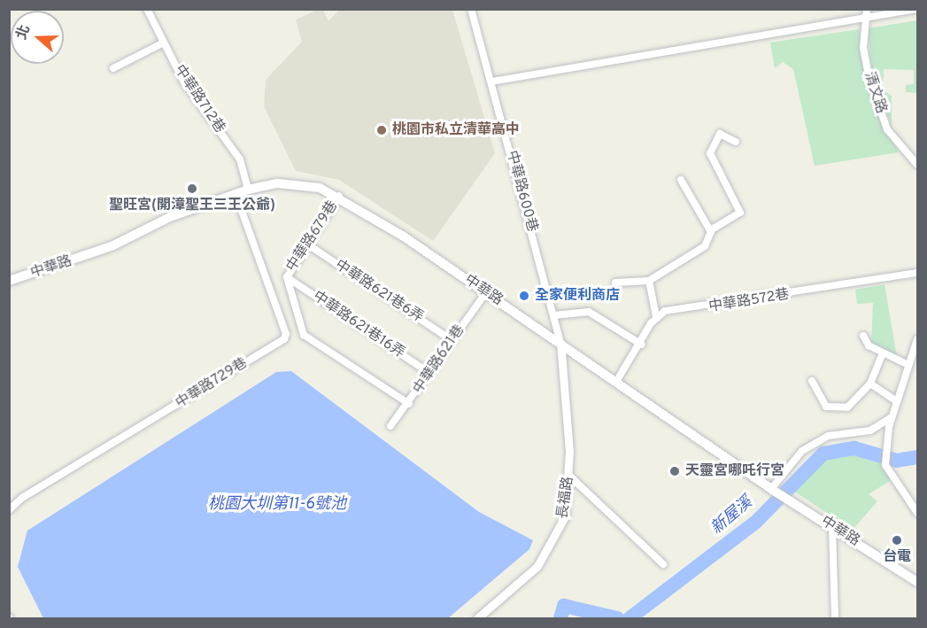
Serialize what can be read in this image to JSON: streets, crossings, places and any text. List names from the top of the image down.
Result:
{
  "streets": {
    "main road": ["中華路"],
    "street": [
      "清文路",
      "中華路712巷",
      "中華路600巷",
      "中華路679巷",
      "中華路621巷6弄",
      "中華路572巷",
      "中華路621巷16弄",
      "中華路621巷",
      "中華路729巷",
      "長福路"
    ]
  },
  "crossings": [
    ["中華路712巷", "中華路"],
    ["中華路600巷", "中華路"],
    ["中華路600巷", "長福路"],
    ["中華路679巷", "中華路"],
    ["中華路679巷", "中華路621巷6弄"],
    ["中華路679巷", "中華路621巷16弄"],
    ["中華路", "中華路621巷"],
    ["中華路", "中華路729巷"],
    ["中華路", "長福路"],
    ["中華路621巷6弄", "中華路621巷"],
    ["中華路621巷16弄", "中華路621巷"]
  ],
  "water": ["桃園大圳第11-6號池", "新屋溪"],
  "places": [
    "桃園市私立清華高中",
    "聖旺宮(開漳聖王三王公爺)",
    "全家便利商店",
    "天靈宮哪吒行宮",
    "台電"
  ],
  "north": "left"
}
